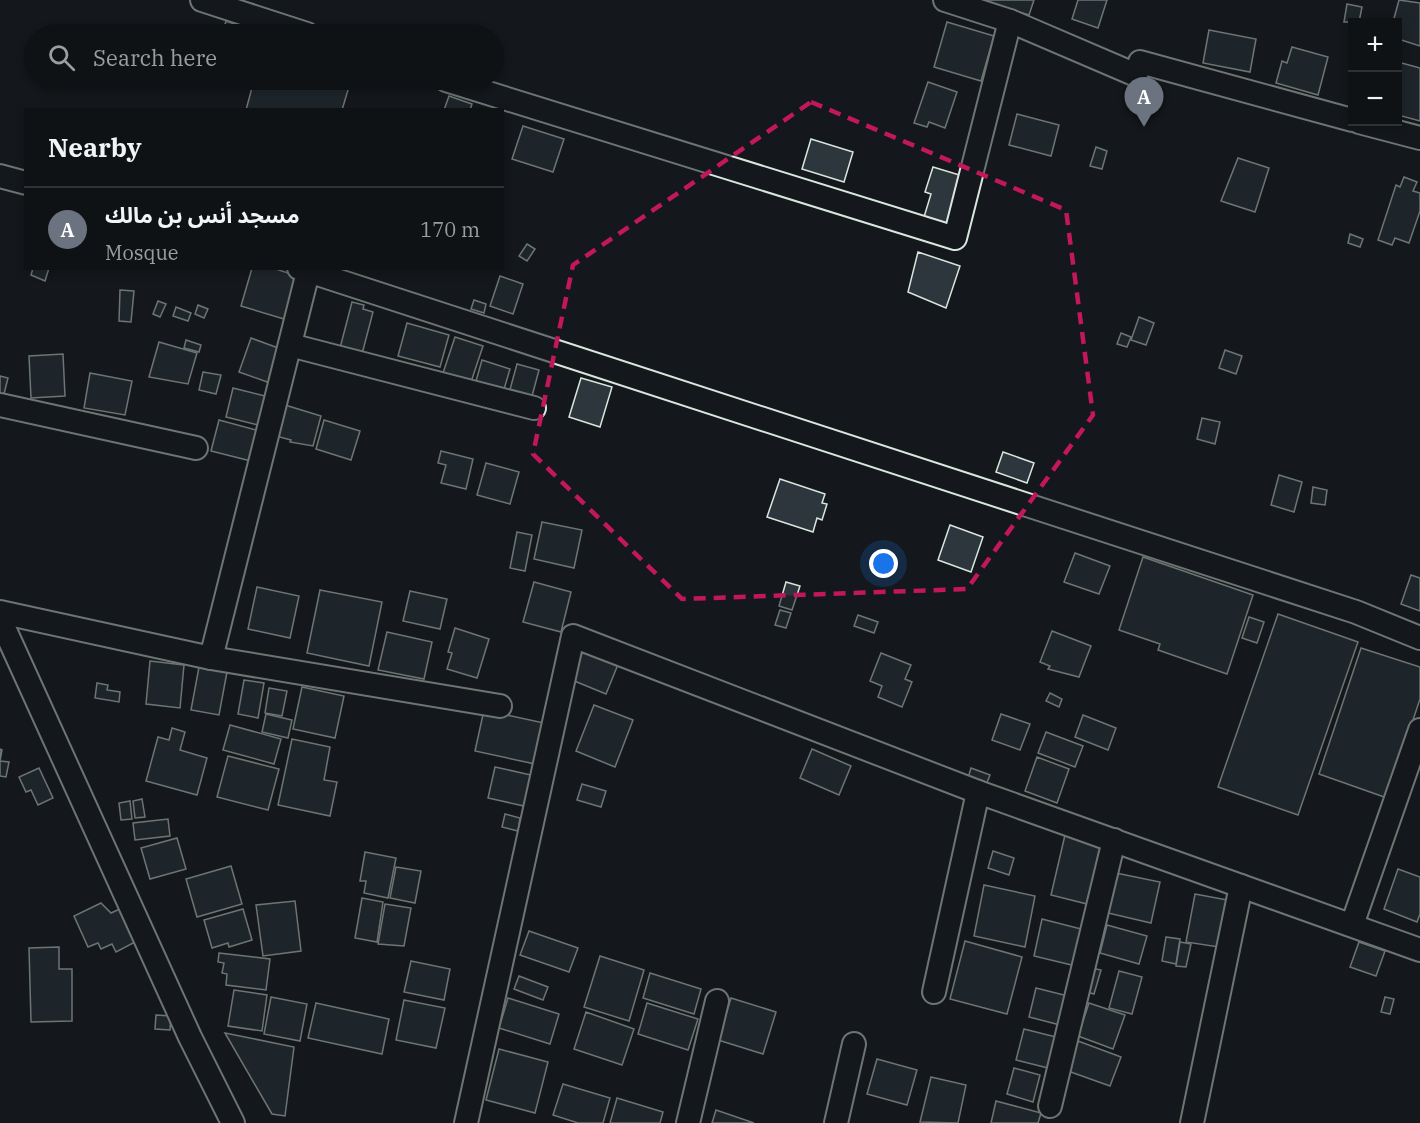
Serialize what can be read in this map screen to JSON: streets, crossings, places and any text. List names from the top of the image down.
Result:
{
  "page": {
    "map_buttons": ["+", "−"],
    "search": "Search here",
    "pins": "A",
    "heading": "Nearby",
    "list": [
      {
        "mark": "A",
        "name": "مسجد أنس بن مالك",
        "note": "Mosque",
        "value": "170 m"
      }
    ]
  }
}
